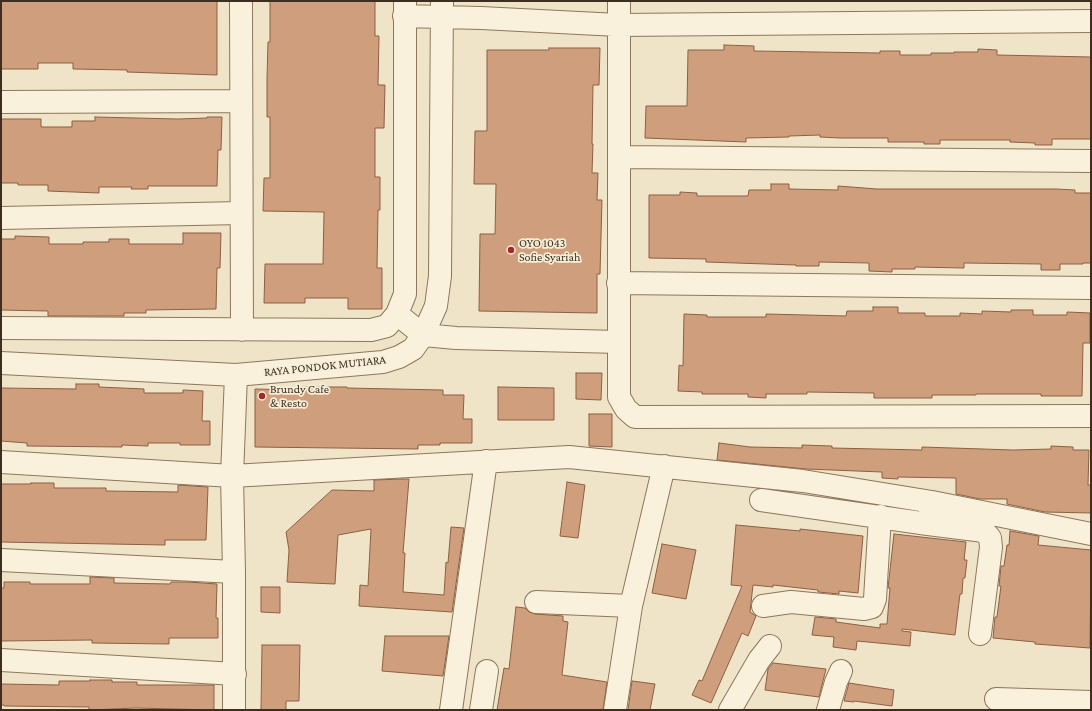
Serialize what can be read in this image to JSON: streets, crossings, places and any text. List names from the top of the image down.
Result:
{
  "streets": {
    "street": ["RAYA PONDOK MUTIARA"]
  },
  "places": ["OYO 1043 Sofie Syariah", "Brundy Cafe & Resto"]
}
